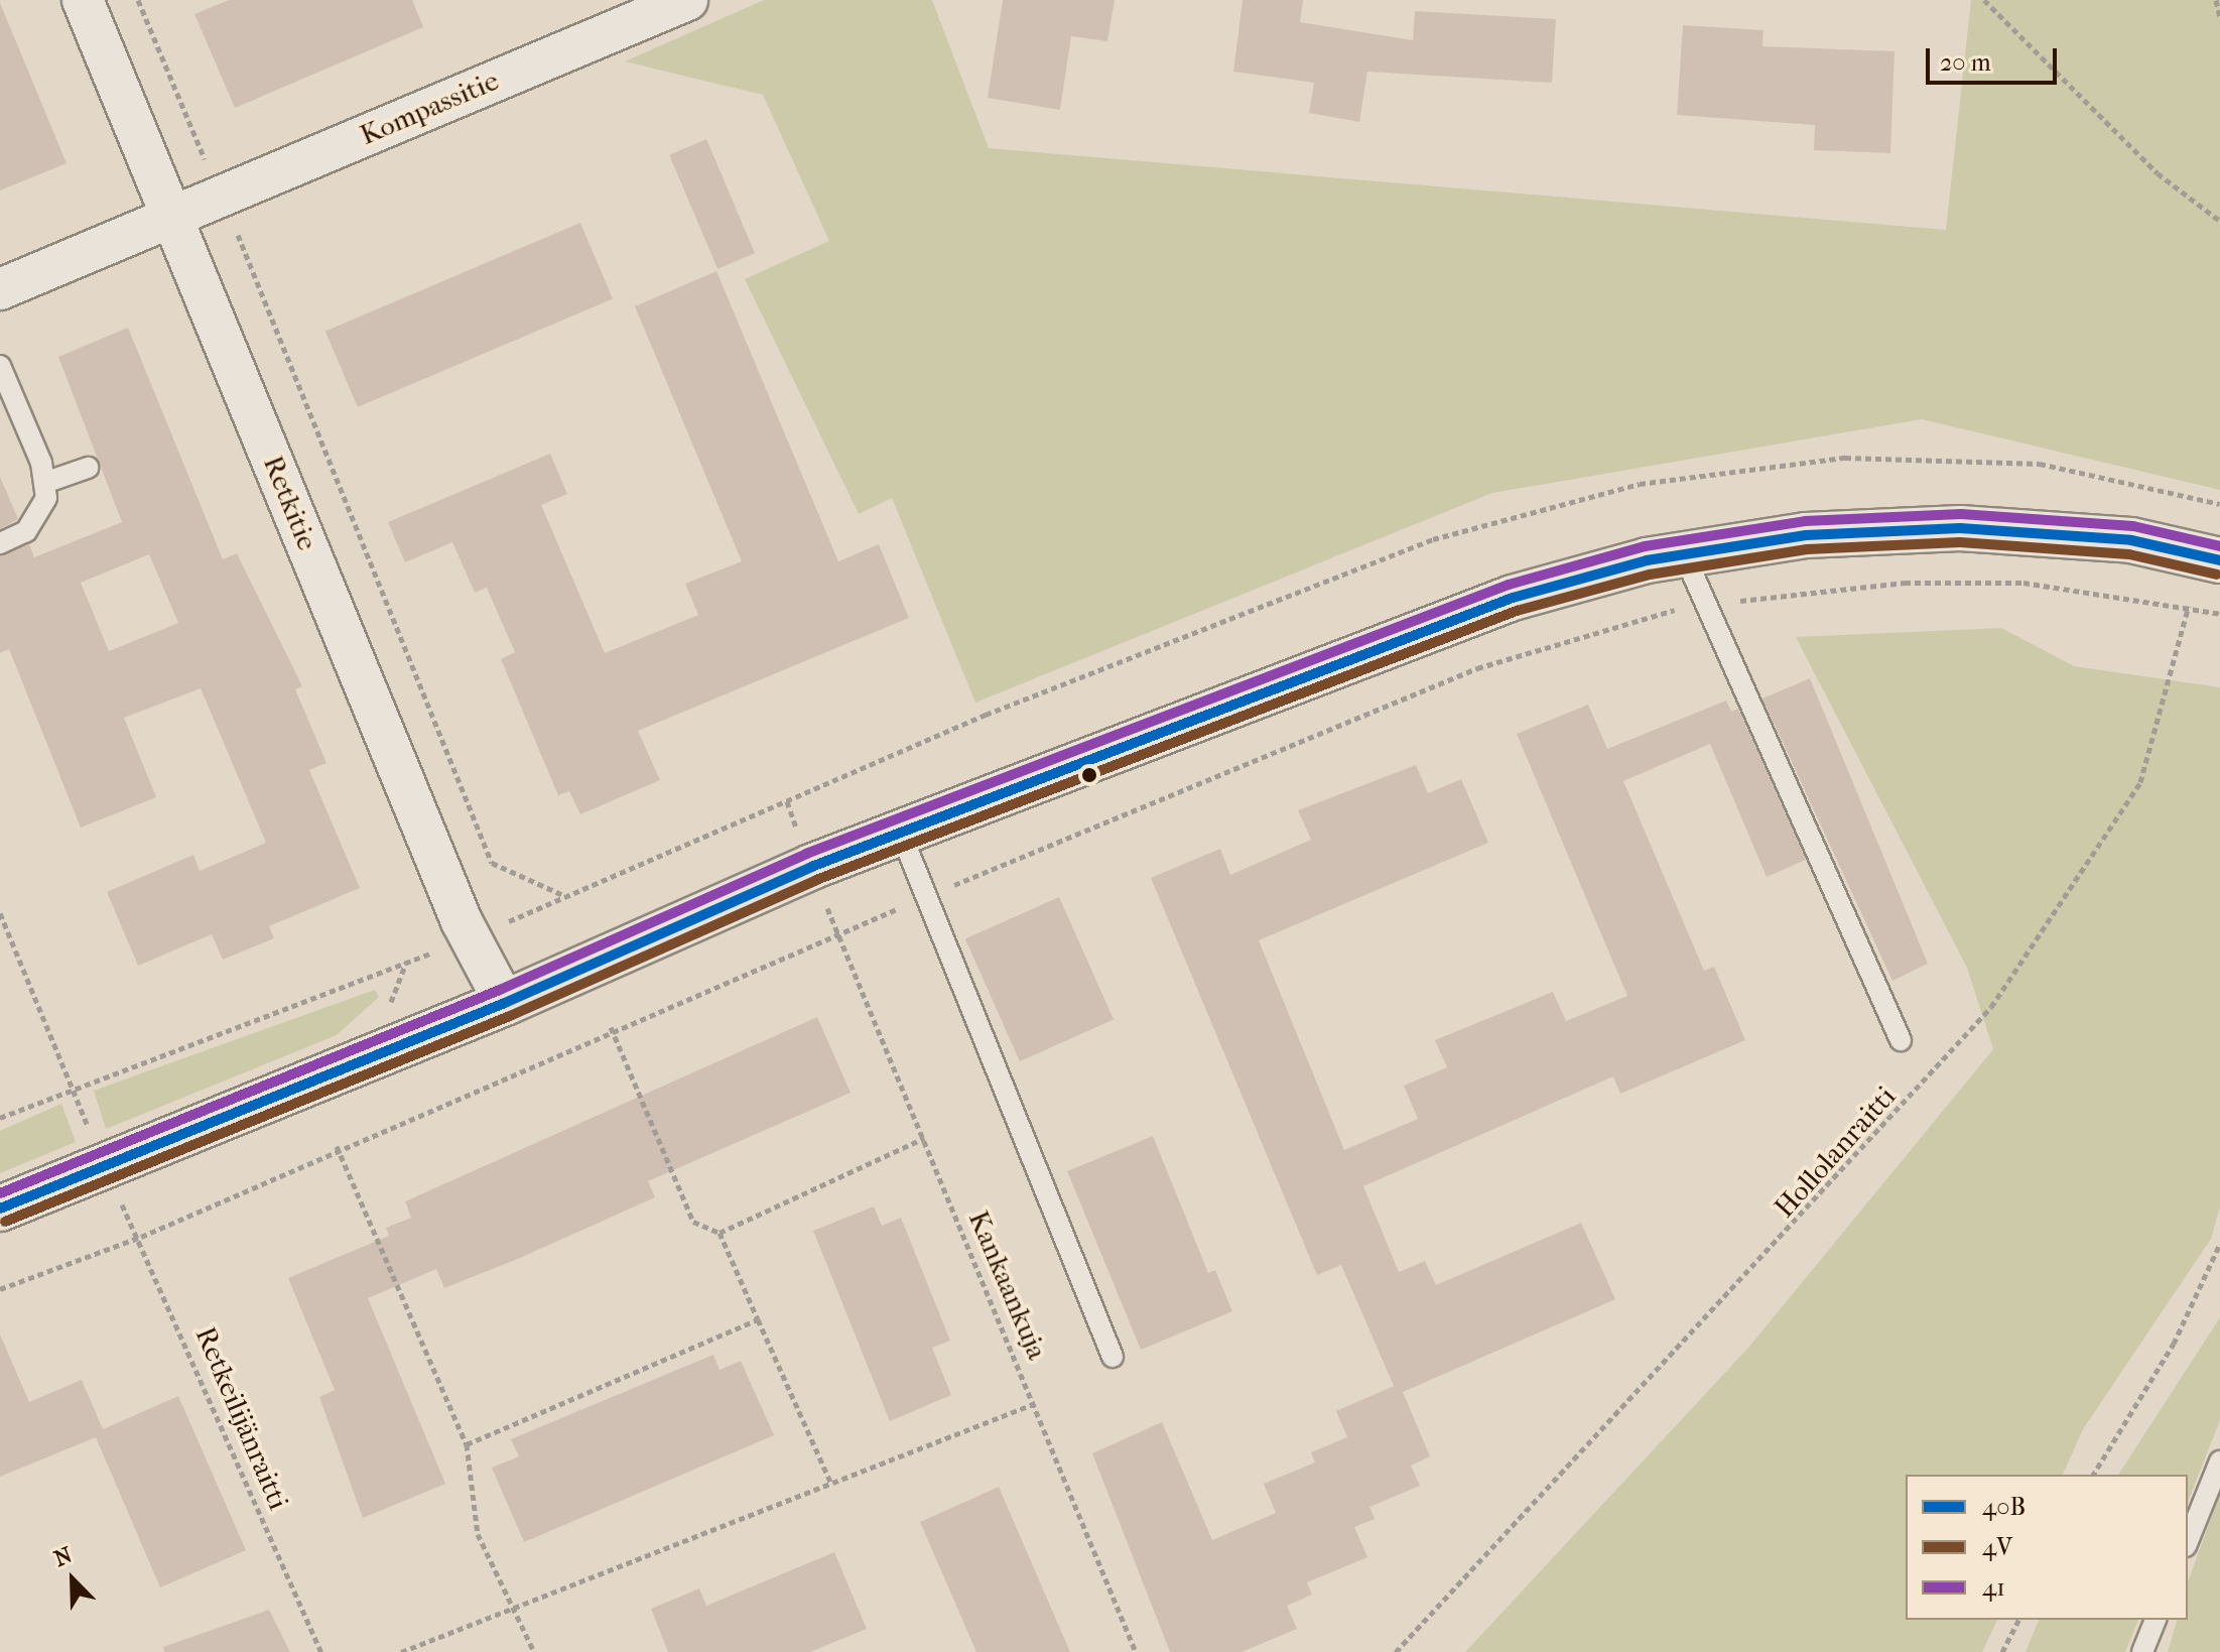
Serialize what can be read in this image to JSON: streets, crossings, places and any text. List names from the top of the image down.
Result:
{
  "streets": {
    "street": ["Kompassitie", "Retkitie"],
    "path": ["Hollolanraitti", "Kankaankuja", "Retkeilijänraitti"]
  },
  "crossings": [
    ["Kompassitie", "Retkitie"]
  ],
  "lines": ["transit line 41", "transit line 40B", "transit line 4V"],
  "legend": ["40B", "4V", "41"],
  "scale_bar": "20 m",
  "north": "top left"
}
